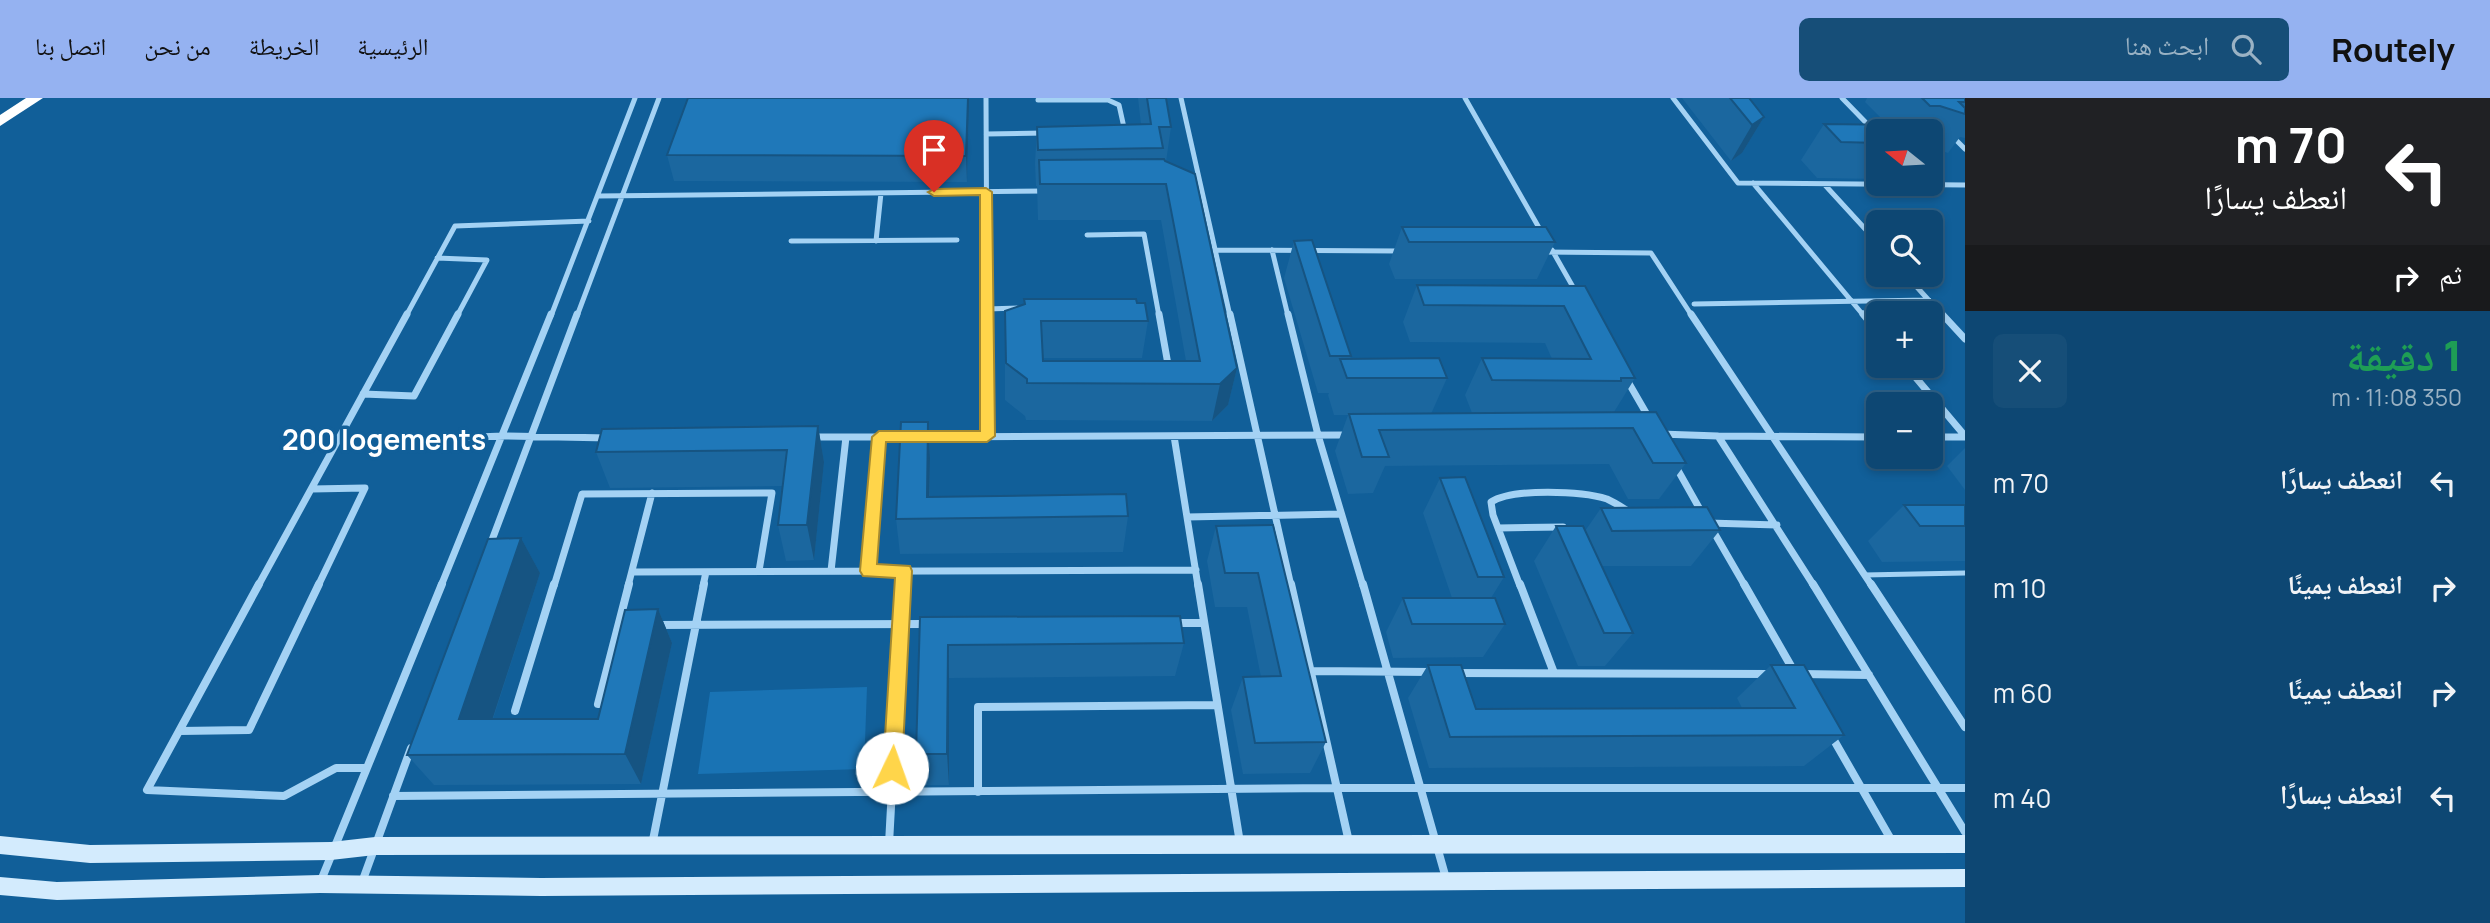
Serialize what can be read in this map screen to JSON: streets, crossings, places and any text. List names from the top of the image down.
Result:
{
  "districts": ["200 logements"],
  "north": "left",
  "page": {
    "header": "Routely",
    "search": "ابحث هنا",
    "nav": [
      "الرئيسية",
      "الخريطة",
      "من نحن",
      "اتصل بنا"
    ],
    "turn": ["70 m", "انعطف يسارًا"],
    "map_buttons": ["+", "−"],
    "then": "ثم",
    "heading": ["1 دقيقة", "350 m · 11:08"],
    "list": [
      {
        "name": "انعطف يسارًا",
        "value": "70 m"
      },
      {
        "name": "انعطف يمينًا",
        "value": "10 m"
      },
      {
        "name": "انعطف يمينًا",
        "value": "60 m"
      },
      {
        "name": "انعطف يسارًا",
        "value": "40 m"
      }
    ]
  }
}
